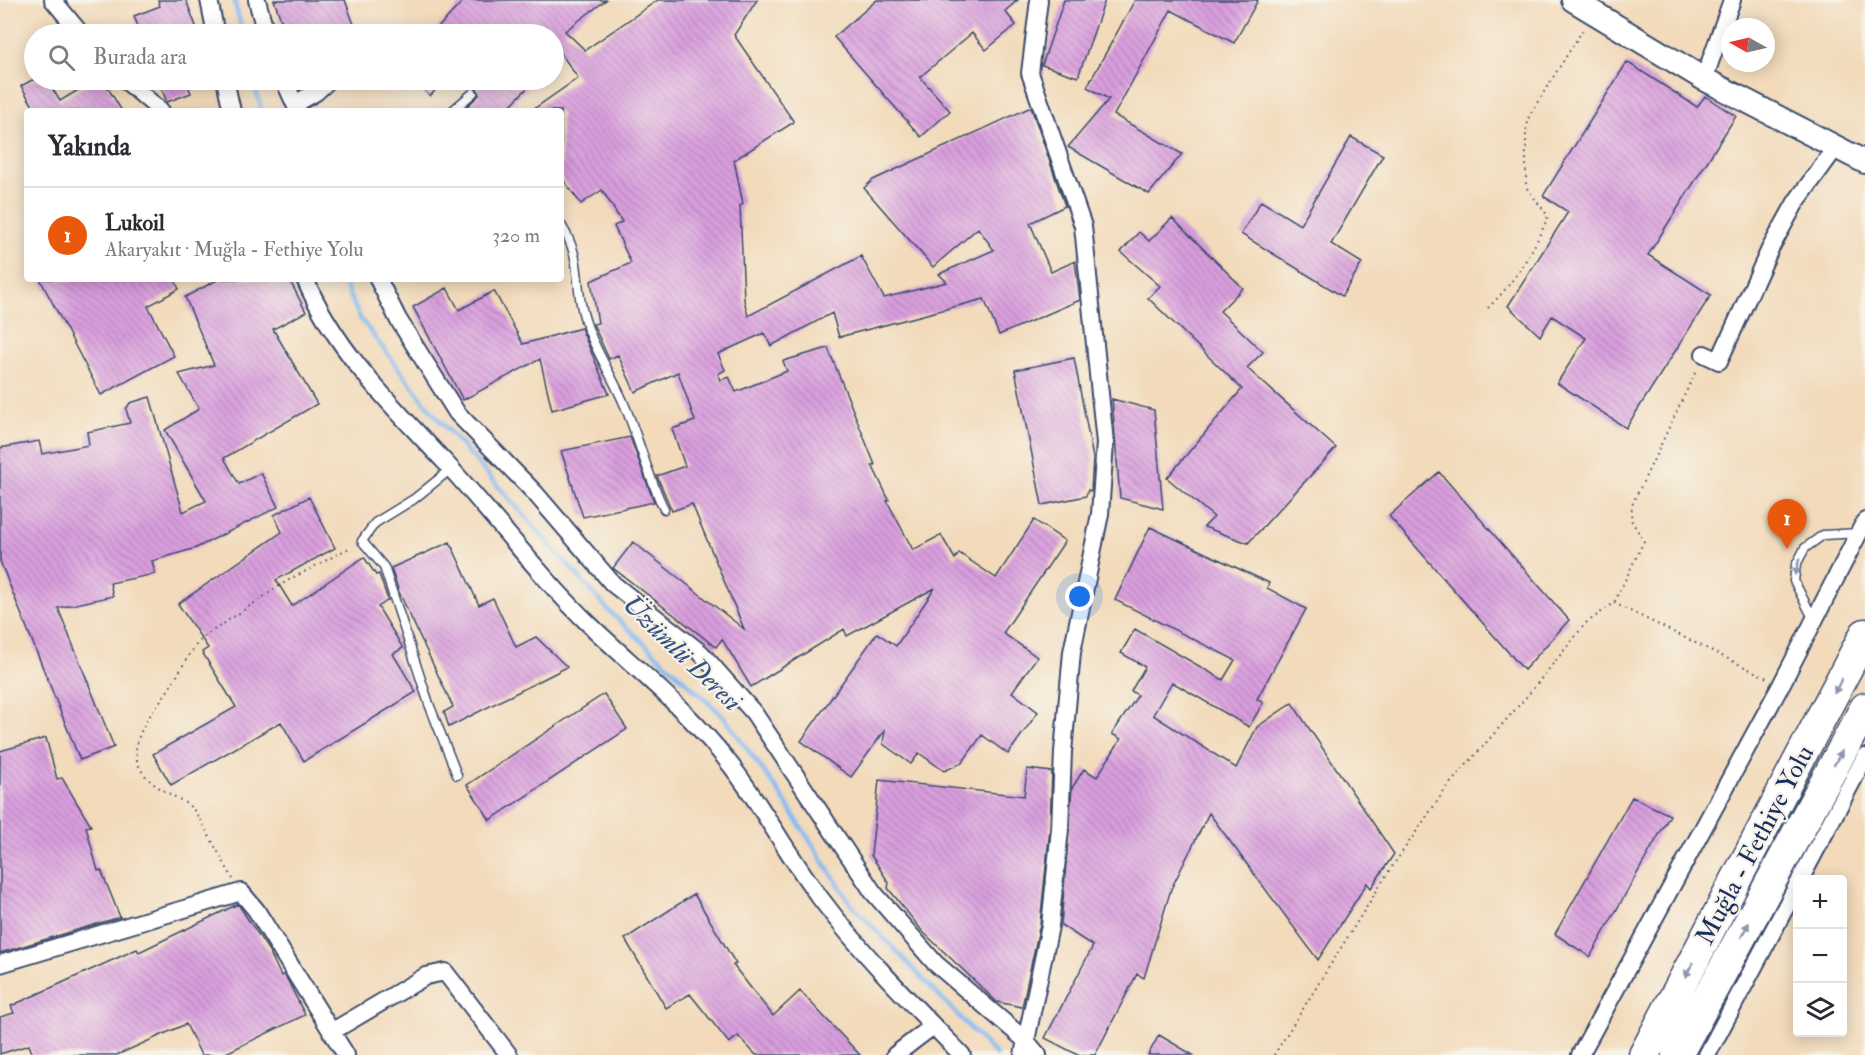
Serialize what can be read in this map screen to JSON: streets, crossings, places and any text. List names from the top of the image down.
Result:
{
  "streets": {
    "highway": ["Muğla - Fethiye Yolu"]
  },
  "water": ["Üzümlü Deresi"],
  "north": "left",
  "page": {
    "search": "Burada ara",
    "heading": "Yakında",
    "list": [
      {
        "mark": "1",
        "name": "Lukoil",
        "note": "Akaryakıt · Muğla - Fethiye Yolu",
        "value": "320 m"
      }
    ],
    "pins": "1",
    "map_buttons": ["+", "−"]
  }
}
